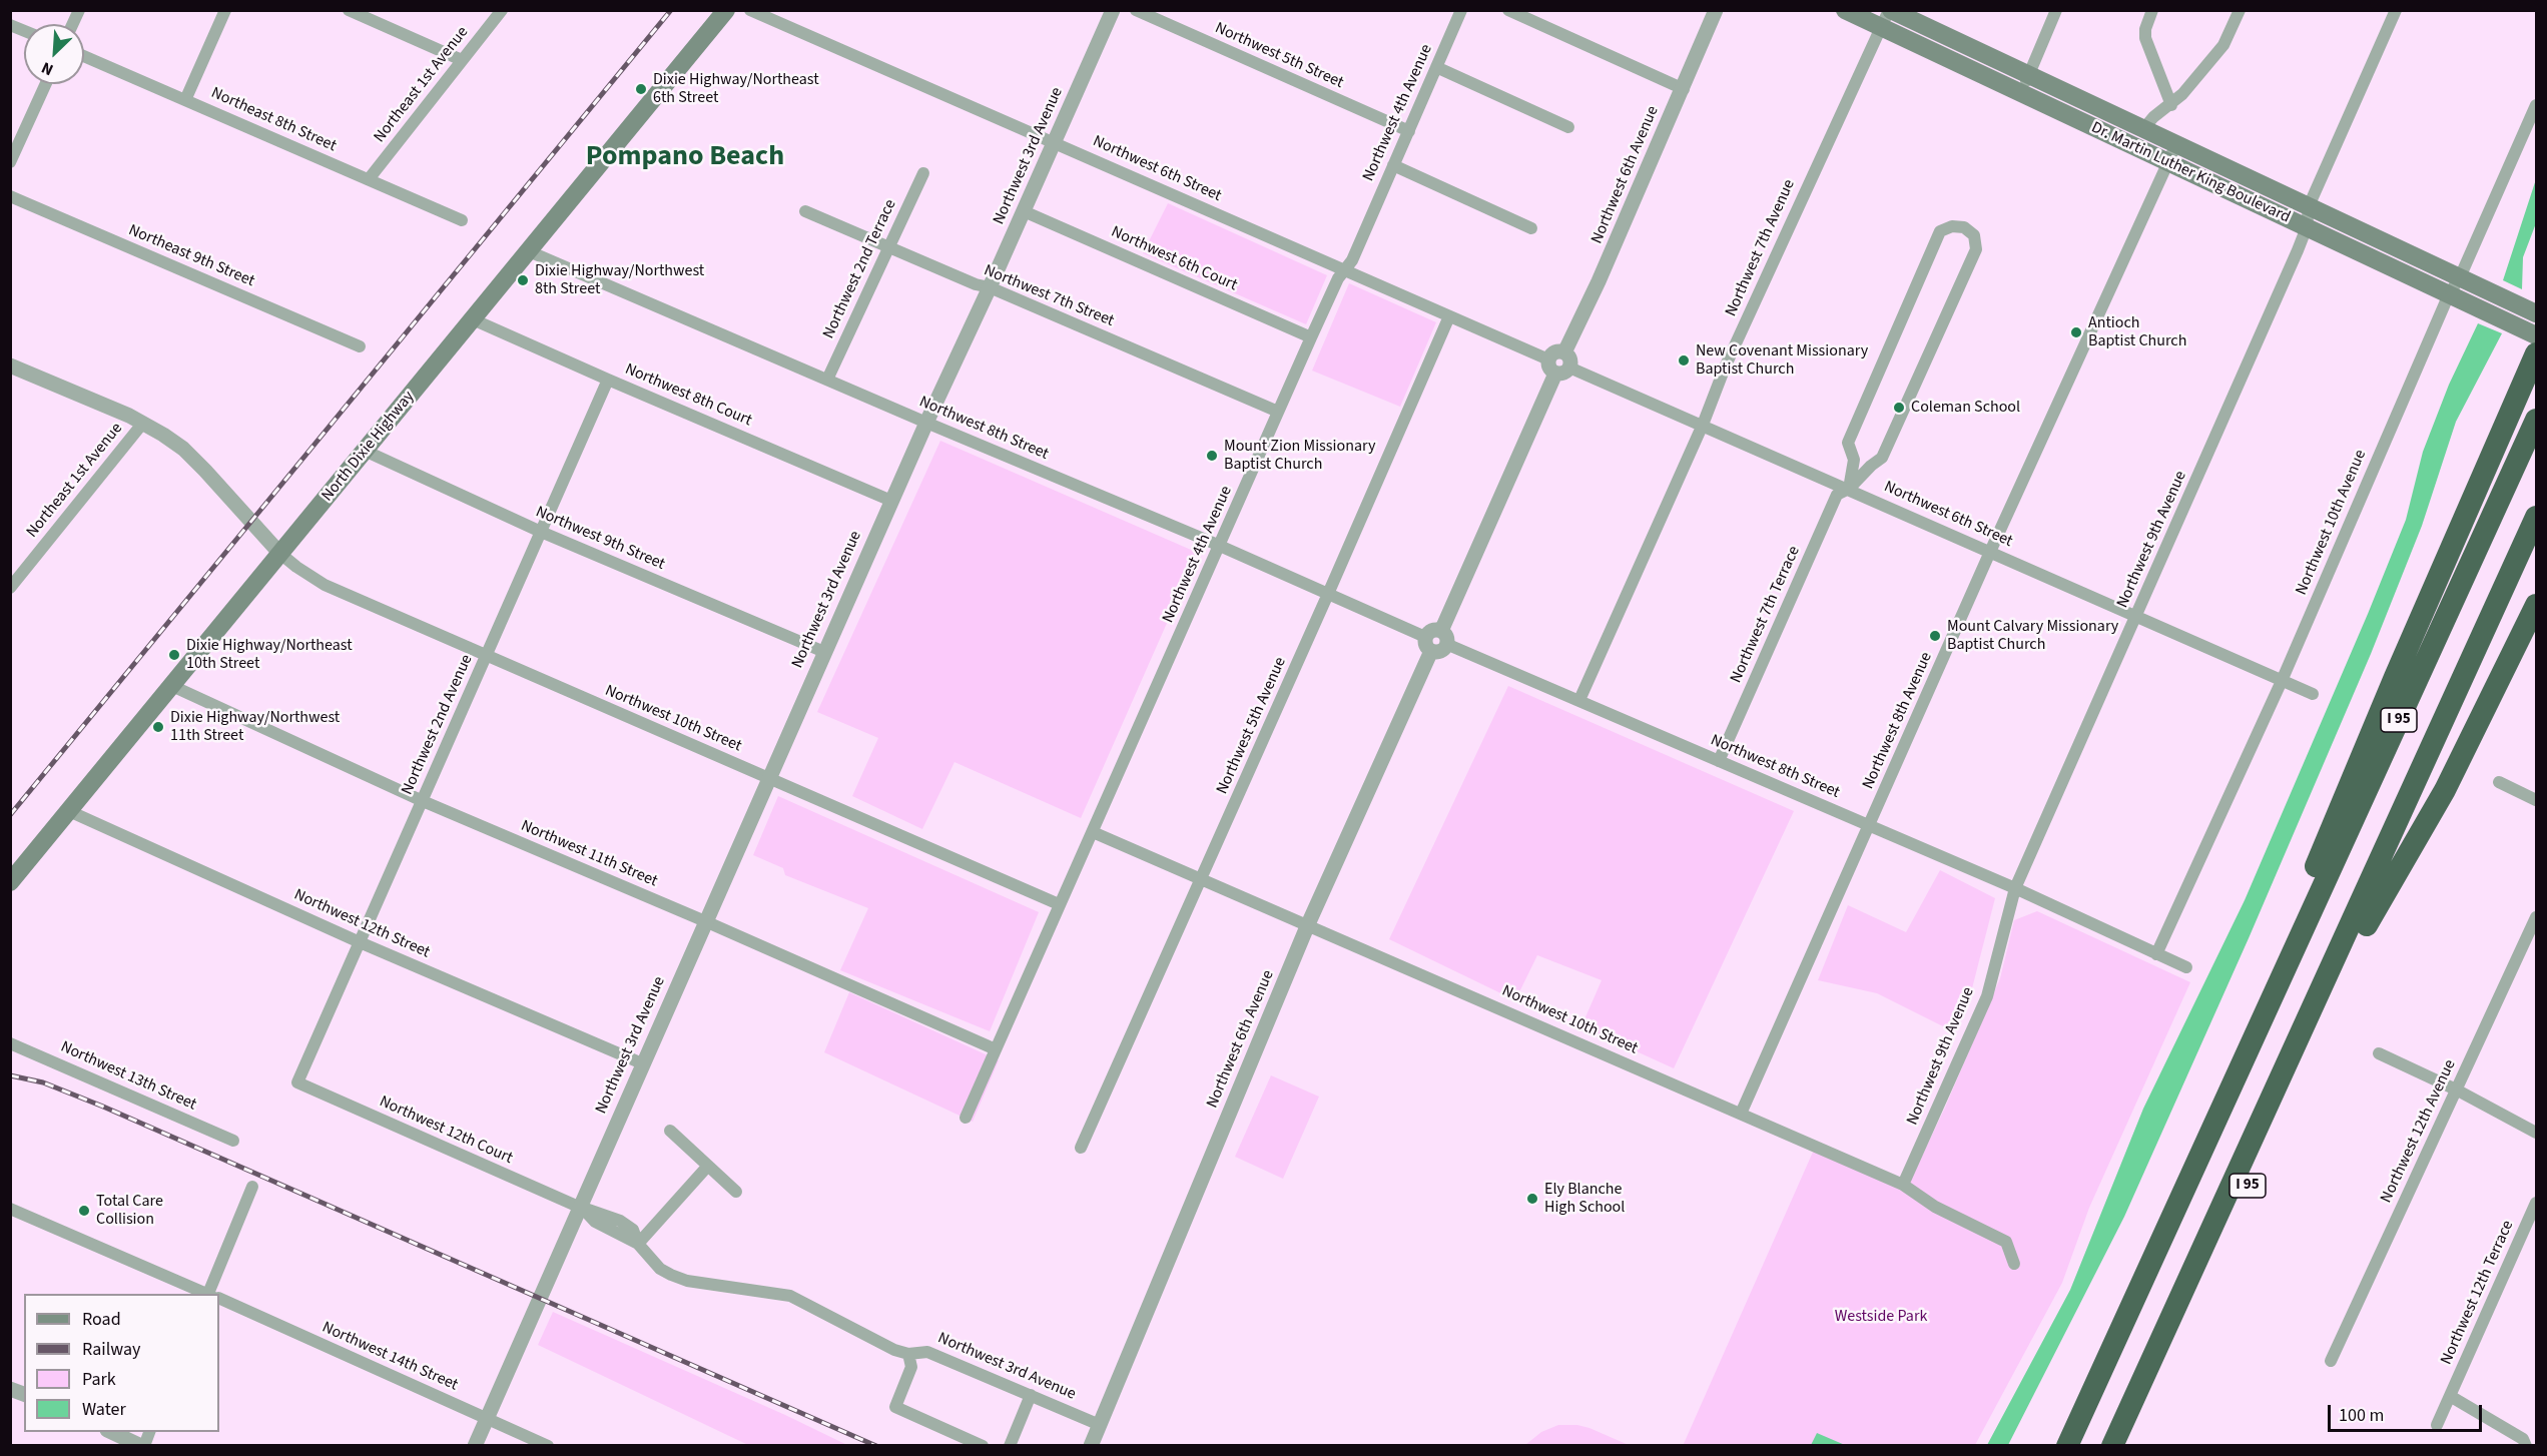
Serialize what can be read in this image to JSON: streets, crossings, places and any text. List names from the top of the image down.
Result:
{
  "streets": {
    "highway": ["I 95"],
    "main road": ["Dr. Martin Luther King Boulevard", "North Dixie Highway"],
    "street": [
      "Northwest 5th Street",
      "Northeast 1st Avenue",
      "Northwest 4th Avenue",
      "Northeast 8th Street",
      "Northwest 3rd Avenue",
      "Northwest 6th Street",
      "Northwest 6th Avenue",
      "Northwest 7th Avenue",
      "Northeast 9th Street",
      "Northwest 6th Court",
      "Northwest 2nd Terrace",
      "Northwest 7th Street",
      "Northwest 8th Court",
      "Northwest 8th Street",
      "Northwest 10th Avenue",
      "Northwest 9th Street",
      "Northwest 9th Avenue",
      "Northwest 7th Terrace",
      "Northwest 10th Street",
      "Northwest 8th Avenue",
      "Northwest 2nd Avenue",
      "Northwest 5th Avenue",
      "Northwest 11th Street",
      "Northwest 12th Street",
      "Northwest 13th Street",
      "Northwest 12th Court",
      "Northwest 12th Avenue",
      "Northwest 12th Terrace",
      "Northwest 14th Street"
    ]
  },
  "crossings": [
    ["Northwest 5th Street", "Northwest 4th Avenue"],
    ["Northeast 1st Avenue", "Northeast 8th Street"],
    ["Northwest 4th Avenue", "Northwest 6th Street"],
    ["Northwest 4th Avenue", "Northwest 6th Court"],
    ["Northwest 4th Avenue", "Northwest 7th Street"],
    ["Northwest 4th Avenue", "Northwest 8th Street"],
    ["Northwest 4th Avenue", "Northwest 10th Street"],
    ["Northwest 4th Avenue", "Northwest 11th Street"],
    ["Northwest 3rd Avenue", "Northwest 6th Street"],
    ["Northwest 3rd Avenue", "Northwest 6th Avenue"],
    ["Northwest 3rd Avenue", "Northwest 6th Court"],
    ["Northwest 3rd Avenue", "Northwest 7th Street"],
    ["Northwest 3rd Avenue", "Northwest 8th Court"],
    ["Northwest 3rd Avenue", "Northwest 8th Street"],
    ["Northwest 3rd Avenue", "Northwest 9th Street"],
    ["Northwest 3rd Avenue", "Northwest 10th Street"],
    ["Northwest 3rd Avenue", "Northwest 11th Street"],
    ["Northwest 3rd Avenue", "Northwest 12th Street"],
    ["Northwest 3rd Avenue", "Northwest 12th Court"],
    ["Northwest 3rd Avenue", "Northwest 14th Street"],
    ["Northwest 6th Street", "Northwest 6th Avenue"],
    ["Northwest 6th Street", "Northwest 7th Avenue"],
    ["Northwest 6th Street", "Northwest 10th Avenue"],
    ["Northwest 6th Street", "Northwest 9th Avenue"],
    ["Northwest 6th Street", "Northwest 7th Terrace"],
    ["Northwest 6th Street", "Northwest 8th Avenue"],
    ["Northwest 6th Street", "Northwest 5th Avenue"],
    ["Dr. Martin Luther King Boulevard", "Northwest 7th Avenue"],
    ["Dr. Martin Luther King Boulevard", "Northwest 10th Avenue"],
    ["Dr. Martin Luther King Boulevard", "Northwest 9th Avenue"],
    ["Dr. Martin Luther King Boulevard", "Northwest 8th Avenue"],
    ["Northwest 6th Avenue", "Northwest 8th Street"],
    ["Northwest 6th Avenue", "Northwest 10th Street"],
    ["Northwest 7th Avenue", "Northwest 8th Street"],
    ["Northwest 2nd Terrace", "Northwest 7th Street"],
    ["Northwest 2nd Terrace", "Northwest 8th Street"],
    ["Northwest 8th Court", "North Dixie Highway"],
    ["Northwest 8th Court", "Northwest 2nd Avenue"],
    ["Northwest 8th Street", "North Dixie Highway"],
    ["Northwest 8th Street", "Northwest 10th Avenue"],
    ["Northwest 8th Street", "Northwest 9th Avenue"],
    ["Northwest 8th Street", "Northwest 7th Terrace"],
    ["Northwest 8th Street", "Northwest 8th Avenue"],
    ["Northwest 8th Street", "Northwest 5th Avenue"],
    ["North Dixie Highway", "Northwest 9th Street"],
    ["North Dixie Highway", "Northwest 10th Street"],
    ["North Dixie Highway", "Northwest 11th Street"],
    ["North Dixie Highway", "Northwest 12th Street"],
    ["Northwest 9th Street", "Northwest 2nd Avenue"],
    ["Northwest 9th Avenue", "Northwest 10th Street"],
    ["Northwest 10th Street", "Northwest 8th Avenue"],
    ["Northwest 10th Street", "Northwest 2nd Avenue"],
    ["Northwest 10th Street", "Northwest 5th Avenue"],
    ["Northwest 2nd Avenue", "Northwest 11th Street"],
    ["Northwest 2nd Avenue", "Northwest 12th Street"],
    ["Northwest 2nd Avenue", "Northwest 12th Court"]
  ],
  "districts": ["Pompano Beach"],
  "parks": ["Westside Park"],
  "places": [
    "Dixie Highway/Northeast 6th Street",
    "Dixie Highway/Northwest 8th Street",
    "Antioch Baptist Church",
    "New Covenant Missionary Baptist Church",
    "Coleman School",
    "Mount Zion Missionary Baptist Church",
    "Mount Calvary Missionary Baptist Church",
    "Dixie Highway/Northeast 10th Street",
    "Dixie Highway/Northwest 11th Street",
    "Ely Blanche High School",
    "Total Care Collision"
  ],
  "legend": [
    "Road",
    "Railway",
    "Park",
    "Water"
  ],
  "scale_bar": "100 m",
  "north": "bottom left"
}
